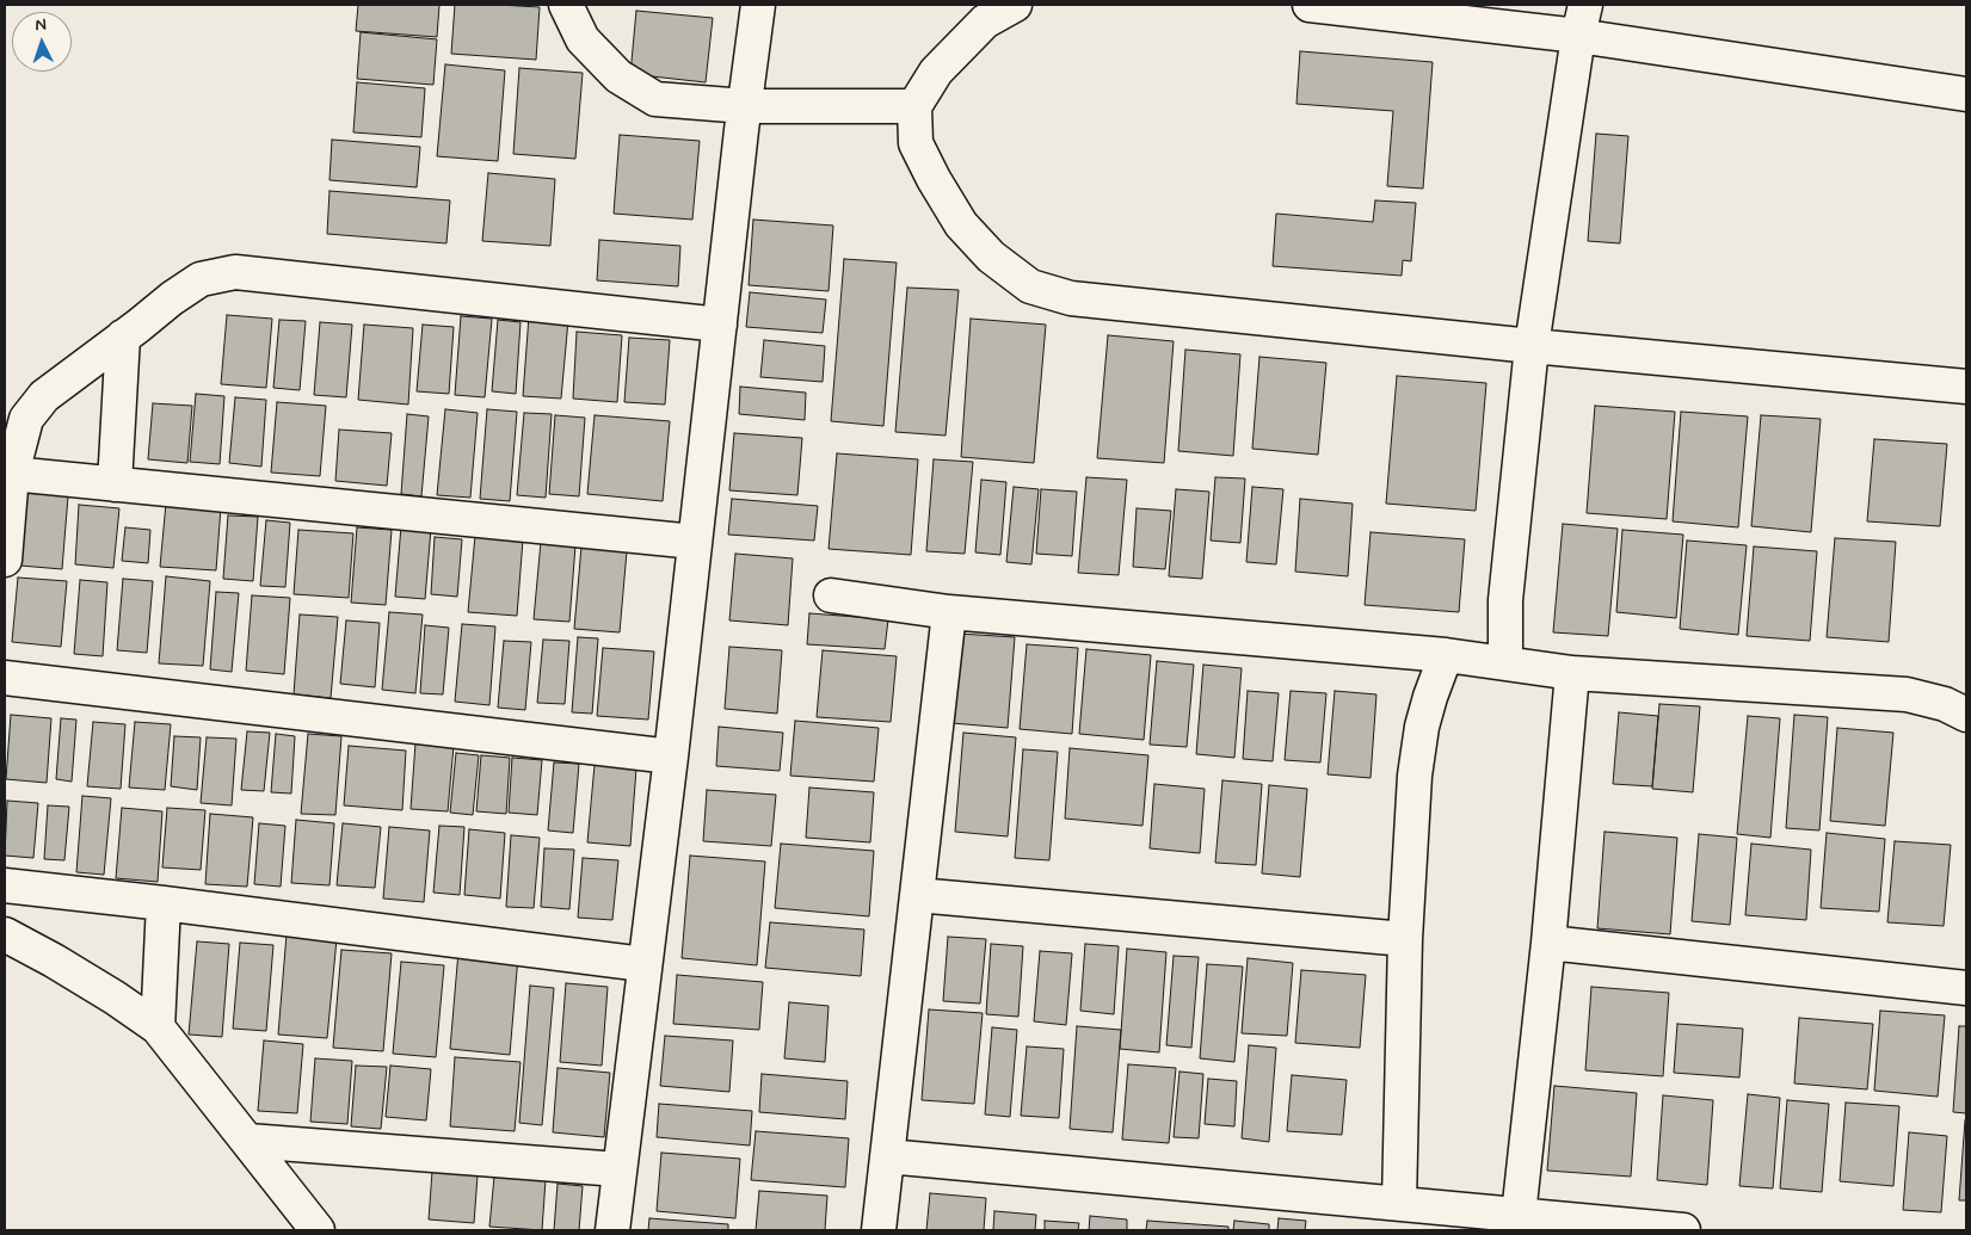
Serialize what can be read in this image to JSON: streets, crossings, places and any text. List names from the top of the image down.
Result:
{
  "north": "top"
}
